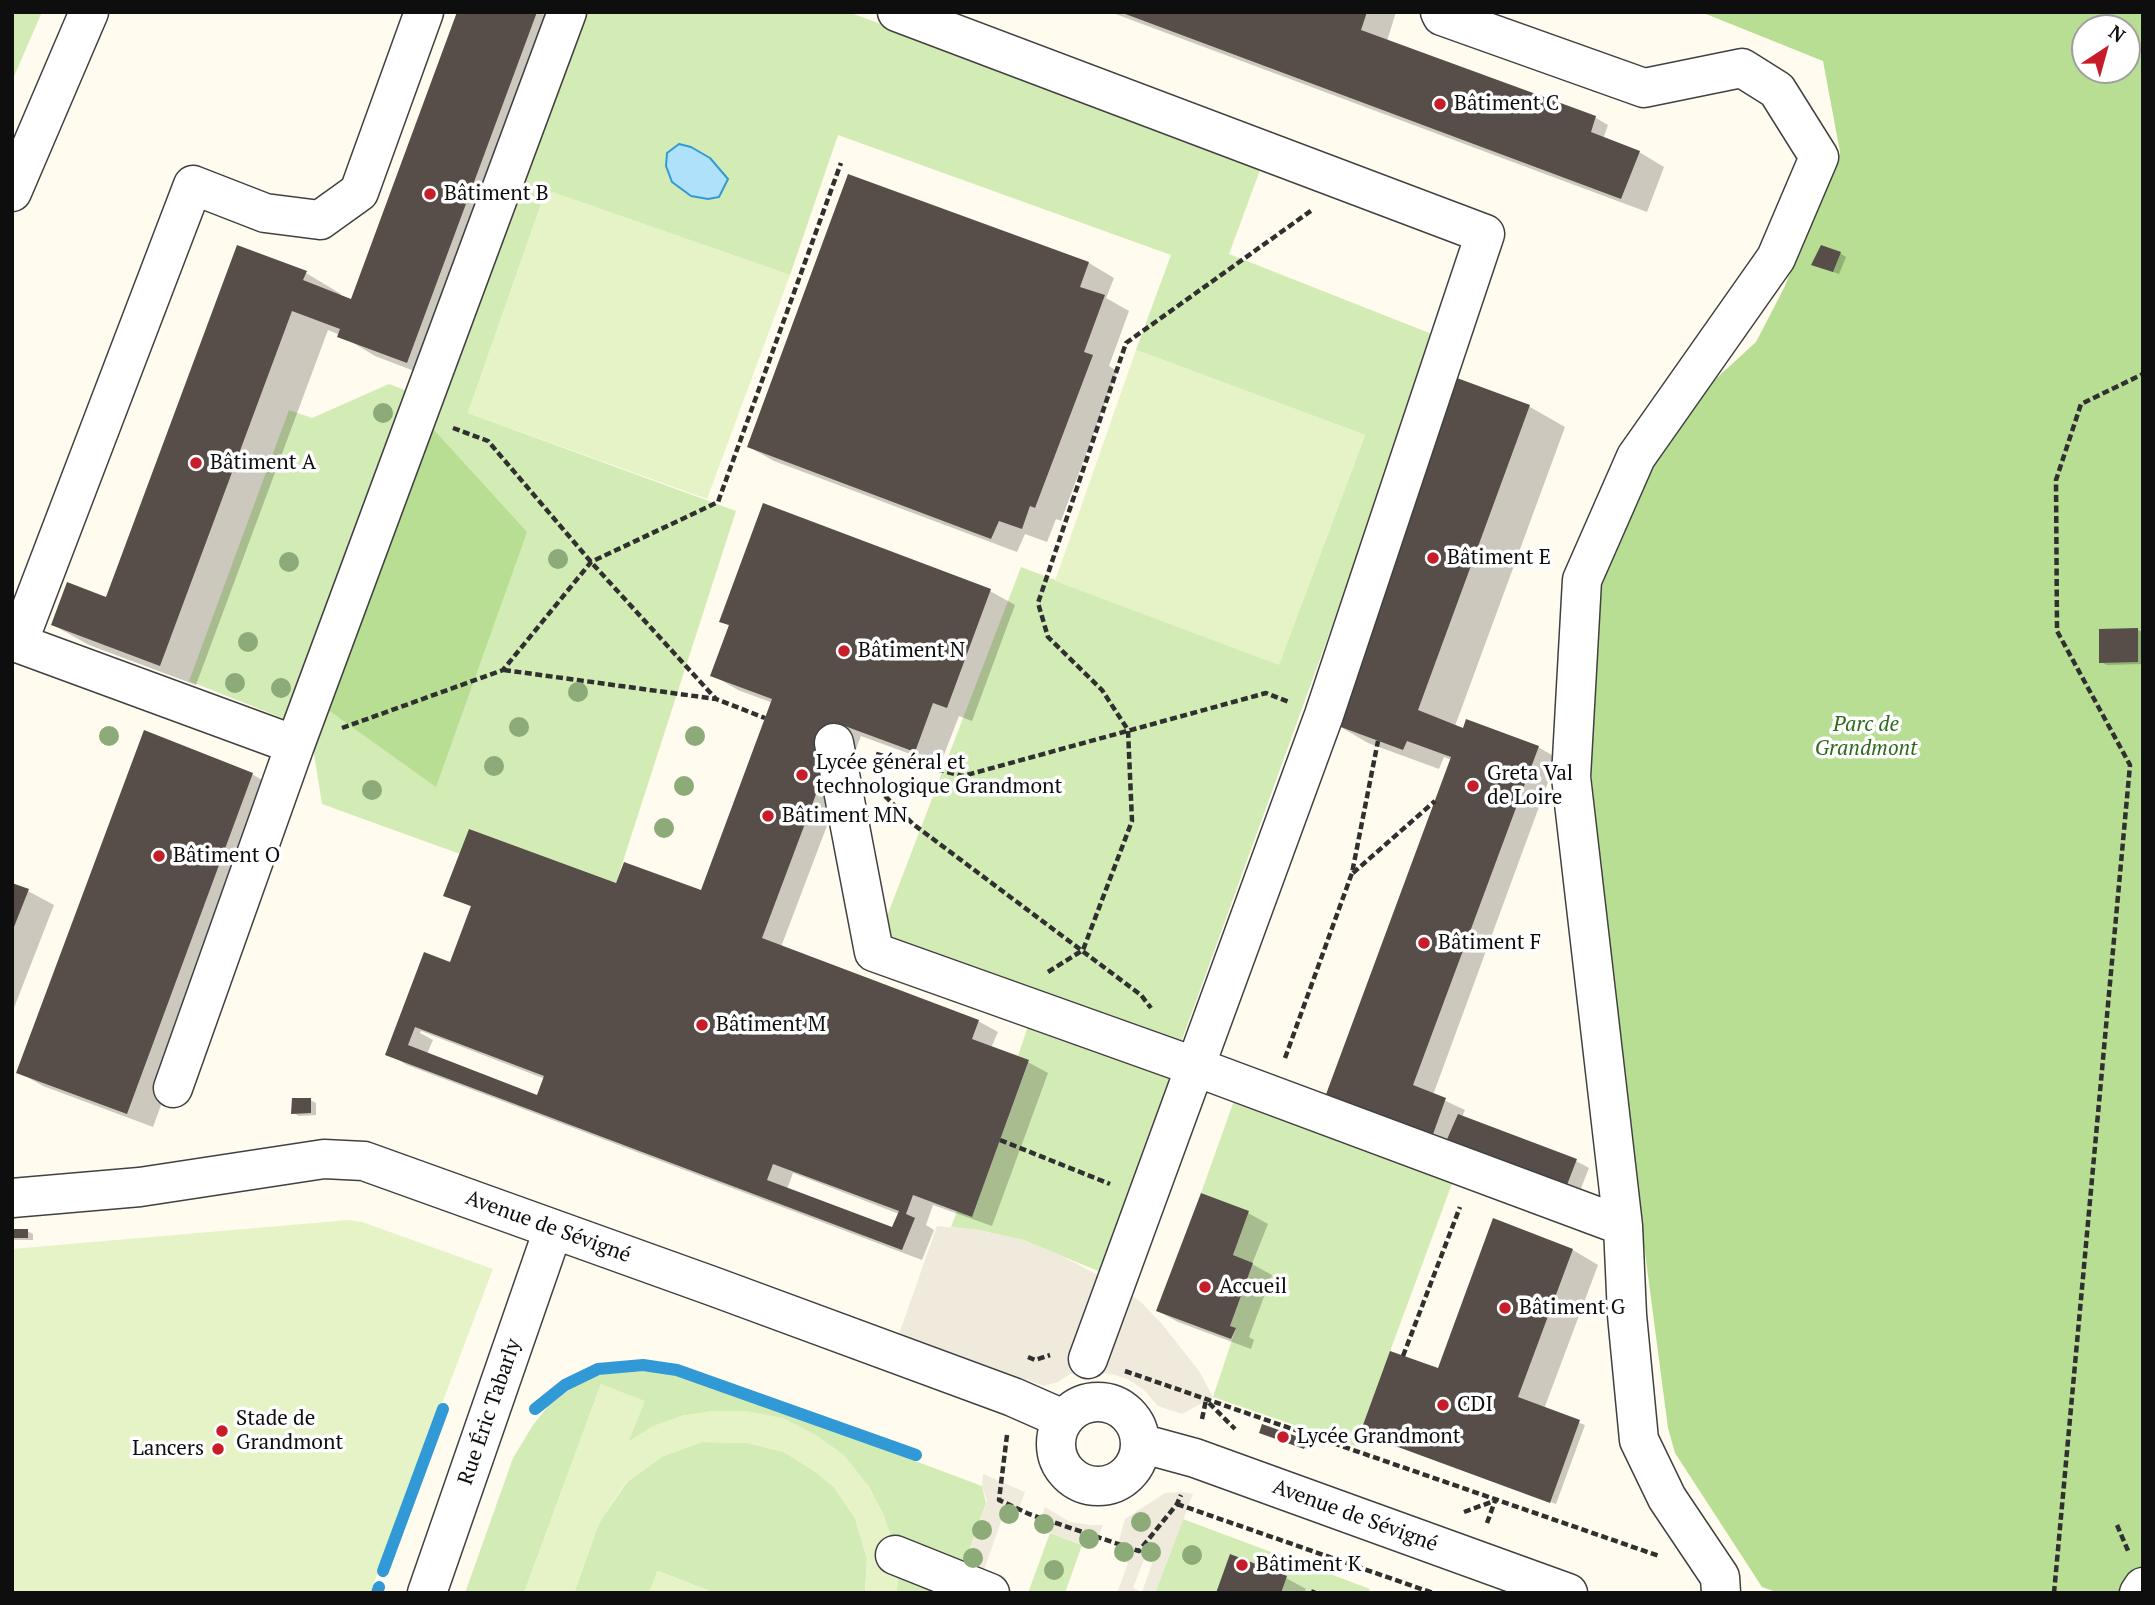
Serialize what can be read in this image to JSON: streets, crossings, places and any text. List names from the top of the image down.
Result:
{
  "streets": {
    "street": ["Avenue de Sévigné", "Rue Éric Tabarly"]
  },
  "parks": ["Parc de Grandmont"],
  "places": [
    "Bâtiment C",
    "Bâtiment B",
    "Bâtiment A",
    "Bâtiment E",
    "Bâtiment N",
    "Lycée général et technologique Grandmont",
    "Greta Val de Loire",
    "Bâtiment MN",
    "Bâtiment O",
    "Bâtiment F",
    "Bâtiment M",
    "Accueil",
    "Bâtiment G",
    "CDI",
    "Stade de Grandmont",
    "Lycée Grandmont",
    "Lancers",
    "Bâtiment K"
  ],
  "north": "top right"
}
